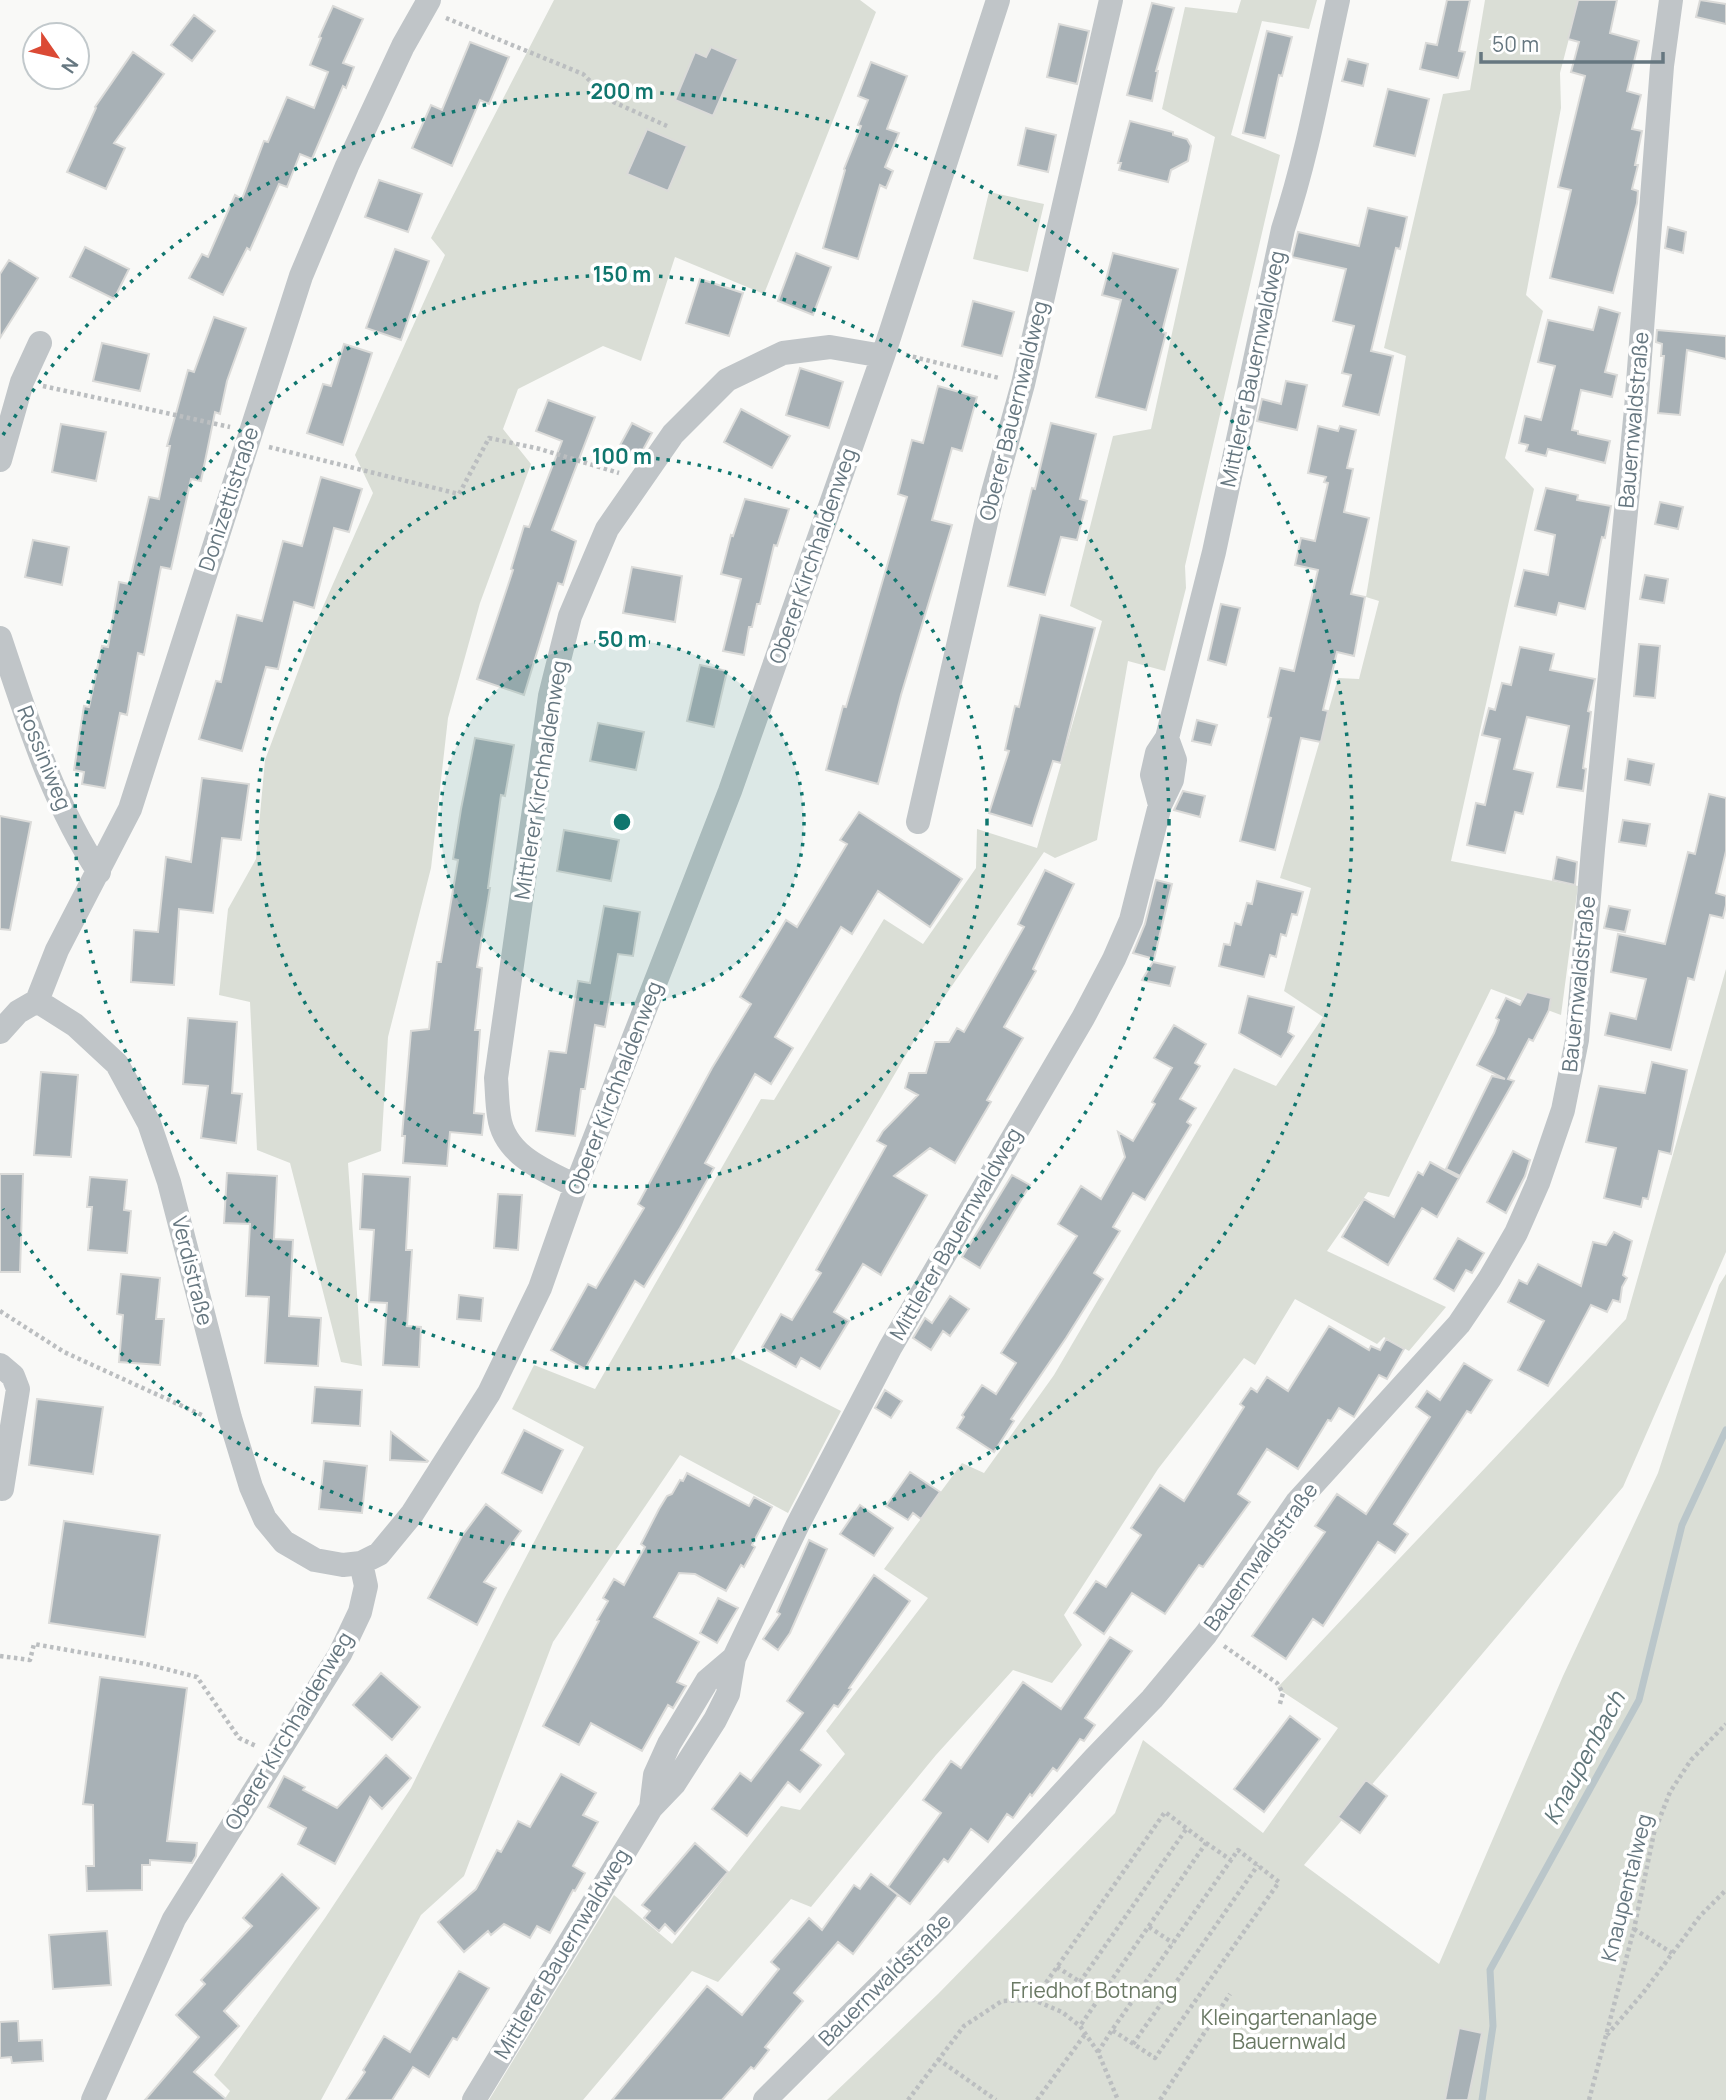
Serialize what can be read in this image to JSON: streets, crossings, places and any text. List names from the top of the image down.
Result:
{
  "streets": {
    "street": [
      "Mittlerer Bauernwaldweg",
      "Oberer Bauernwaldweg",
      "Bauernwaldstraße",
      "Donizettistraße",
      "Oberer Kirchhaldenweg",
      "Rossiniweg",
      "Mittlerer Kirchhaldenweg",
      "Verdistraße"
    ],
    "path": ["Knaupentalweg"]
  },
  "crossings": [
    ["Donizettistraße", "Rossiniweg"],
    ["Donizettistraße", "Verdistraße"],
    ["Oberer Kirchhaldenweg", "Mittlerer Kirchhaldenweg"],
    ["Oberer Kirchhaldenweg", "Verdistraße"]
  ],
  "water": ["Knaupenbach"],
  "parks": ["Friedhof Botnang", "Kleingartenanlage Bauernwald"],
  "scale_bar": "50 m",
  "north": "bottom right",
  "rings": [
    "200 m",
    "150 m",
    "100 m",
    "50 m"
  ]
}
